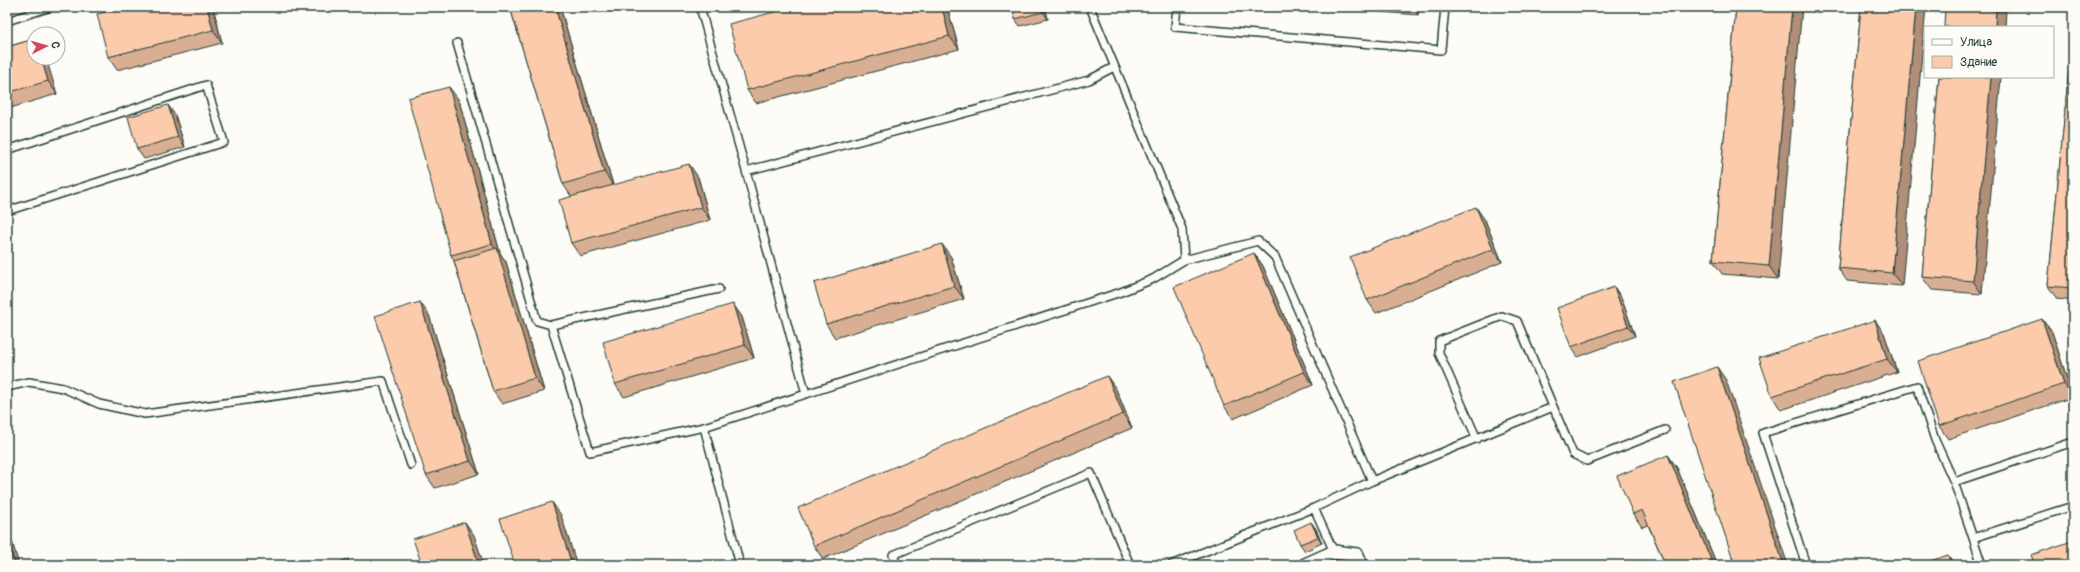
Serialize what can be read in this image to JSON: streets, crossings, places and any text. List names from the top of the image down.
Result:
{
  "legend": ["Улица", "Здание"],
  "north": "right"
}
